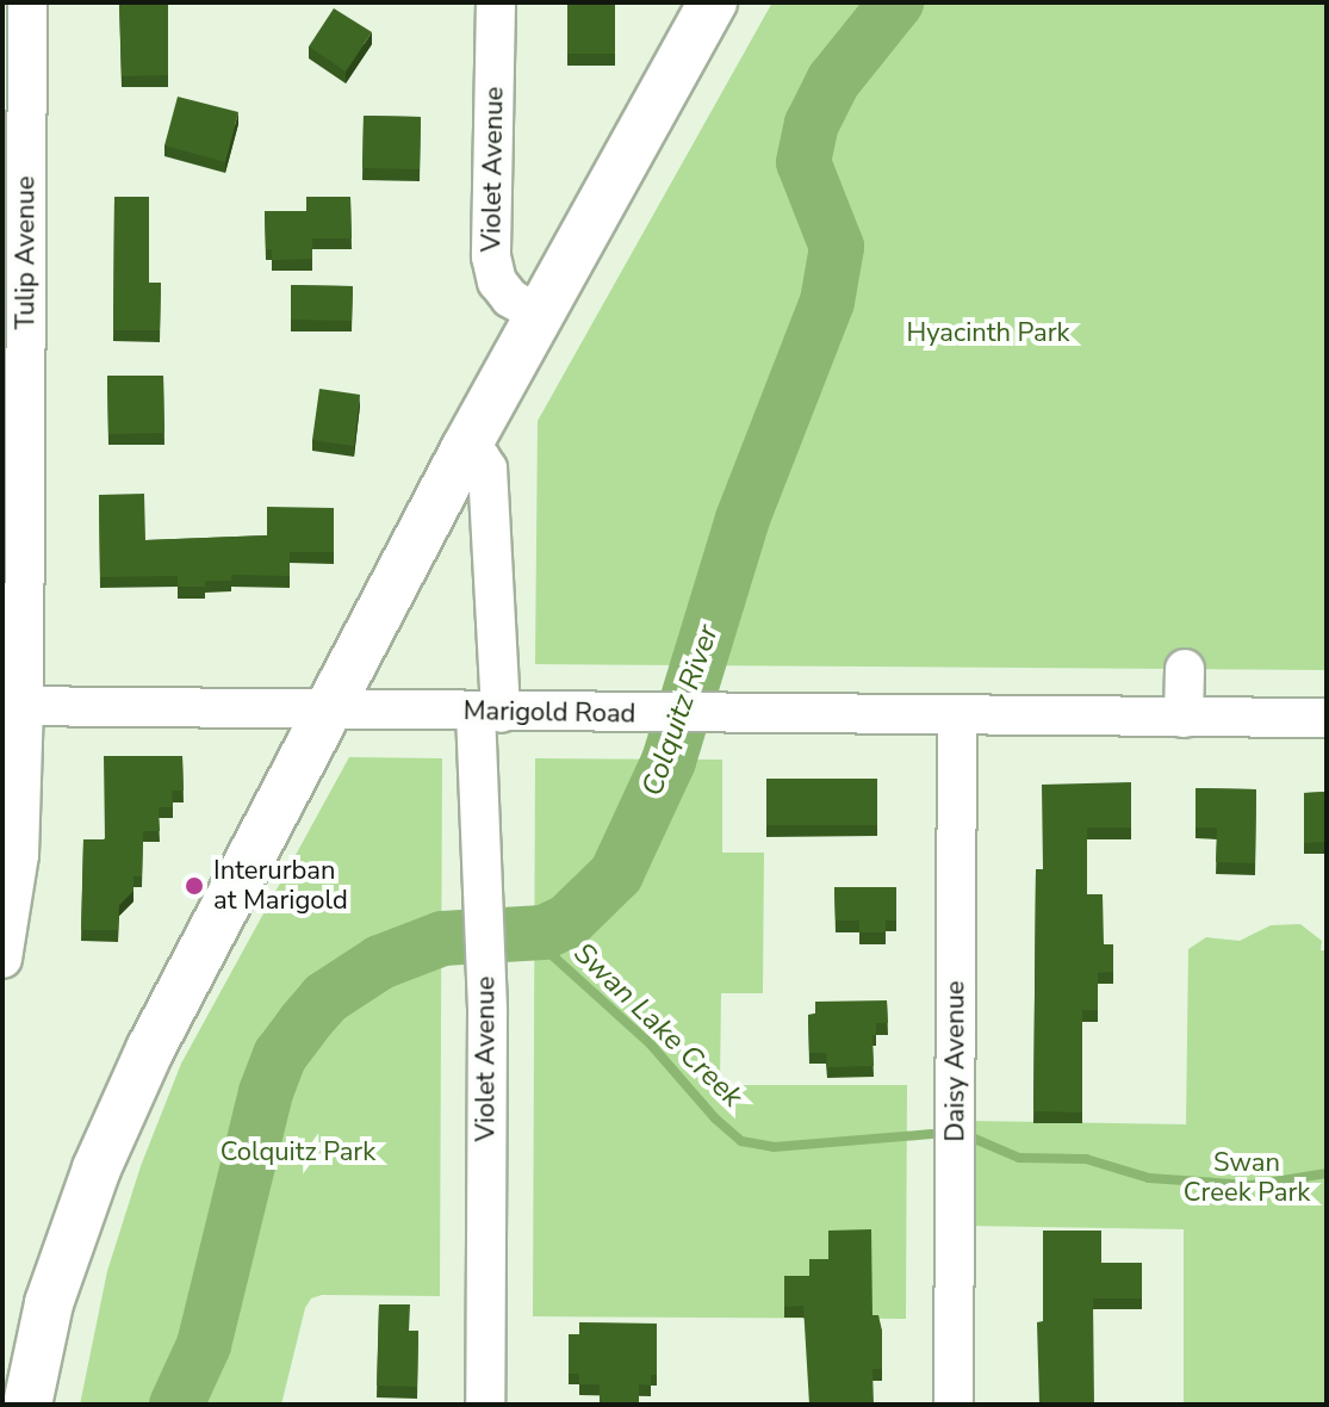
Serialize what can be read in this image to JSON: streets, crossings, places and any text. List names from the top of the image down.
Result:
{
  "streets": {
    "street": [
      "Violet Avenue",
      "Tulip Avenue",
      "Marigold Road",
      "Daisy Avenue"
    ]
  },
  "crossings": [
    ["Violet Avenue", "Marigold Road"],
    ["Tulip Avenue", "Marigold Road"],
    ["Marigold Road", "Daisy Avenue"]
  ],
  "water": ["Colquitz River", "Swan Lake Creek"],
  "parks": ["Hyacinth Park", "Colquitz Park", "Swan Creek Park"],
  "places": ["Interurban at Marigold"]
}
